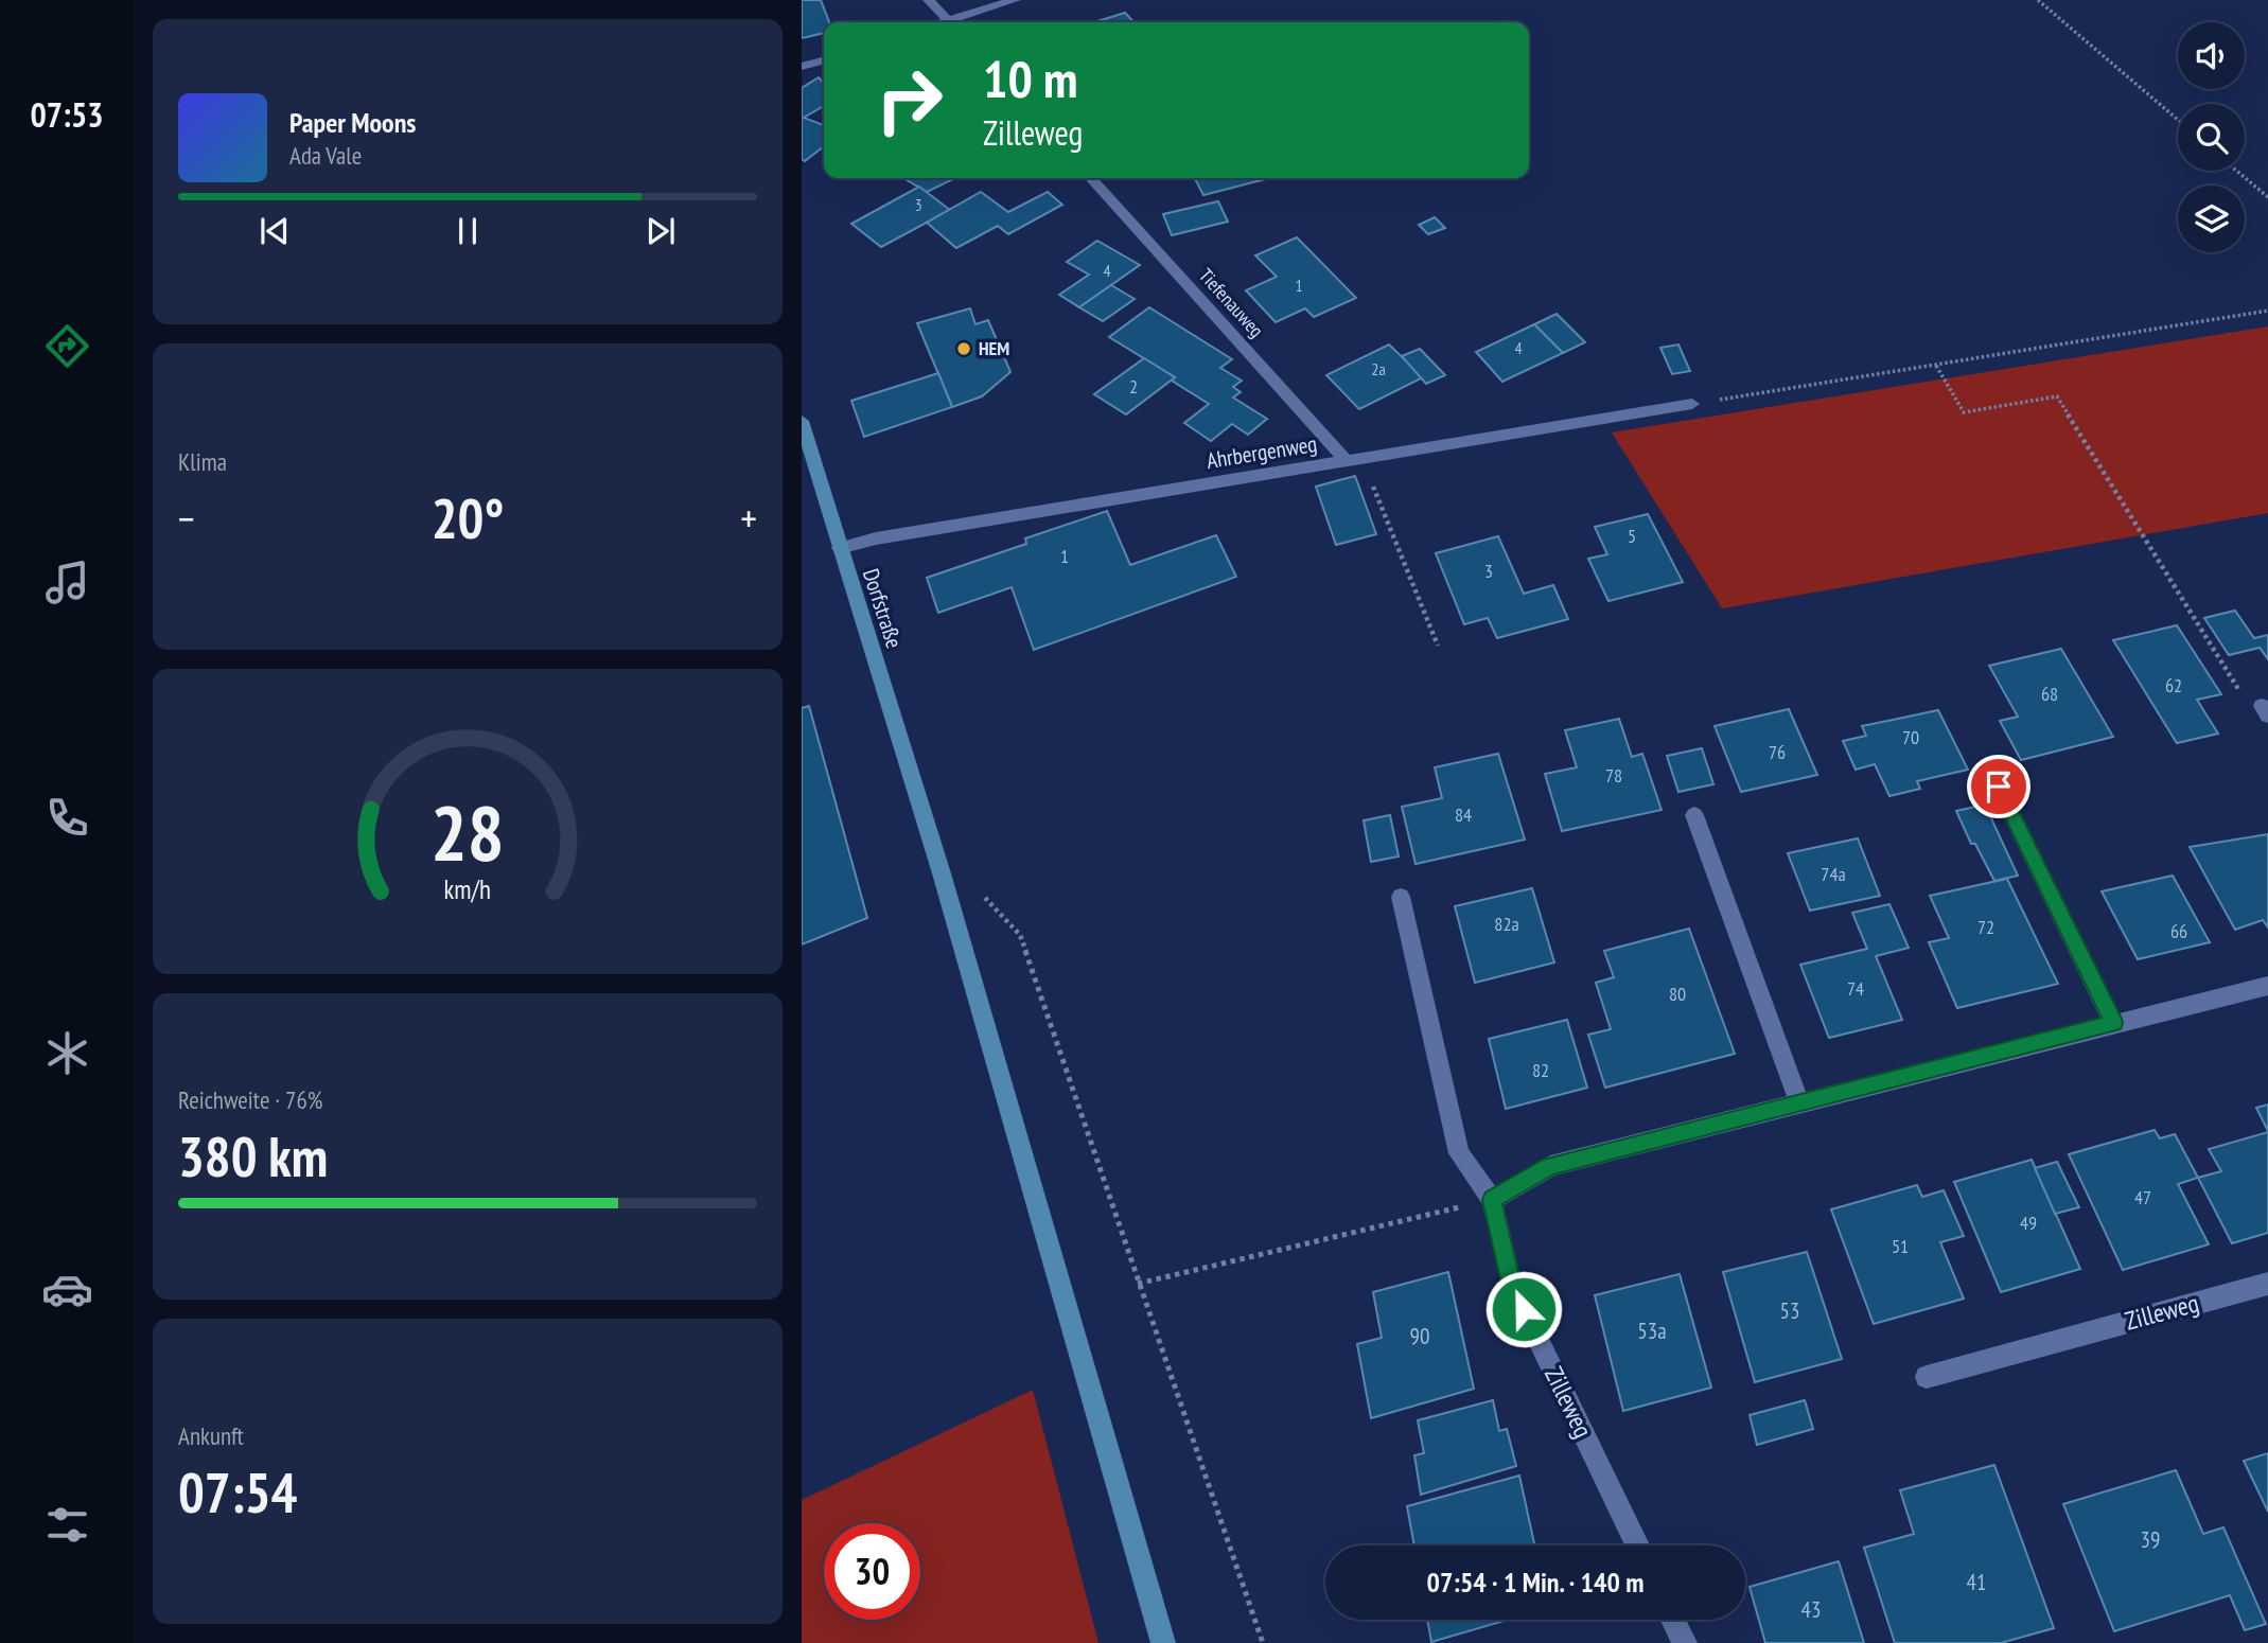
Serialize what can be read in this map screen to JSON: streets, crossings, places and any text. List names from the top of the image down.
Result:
{
  "streets": {
    "street": [
      "Tiefenauweg",
      "Ahrbergenweg",
      "Dorfstraße",
      "Zilleweg"
    ]
  },
  "crossings": [
    ["Tiefenauweg", "Ahrbergenweg"],
    ["Ahrbergenweg", "Dorfstraße"]
  ],
  "places": ["HEM"],
  "house_numbers": [
    "3",
    "4",
    "1",
    "4",
    "2a",
    "2",
    "5",
    "1",
    "3",
    "62",
    "68",
    "70",
    "76",
    "78",
    "84",
    "74a",
    "82a",
    "72",
    "66",
    "74",
    "80",
    "82",
    "47",
    "49",
    "51",
    "53",
    "53a",
    "90",
    "39",
    "41",
    "43"
  ],
  "page": {
    "tabs": "07:53",
    "turn": ["10 m", "Zilleweg"],
    "song": ["Paper Moons", "Ada Vale"],
    "tile": [
      "Klima",
      ["Reichweite · 76%", "380 km"],
      ["Ankunft", "07:54"]
    ],
    "heat": ["−", "20°", "+"],
    "limit": "30",
    "trip": "07:54 · 1 Min. · 140 m",
    "gauge": ["28", "km/h"]
  }
}
